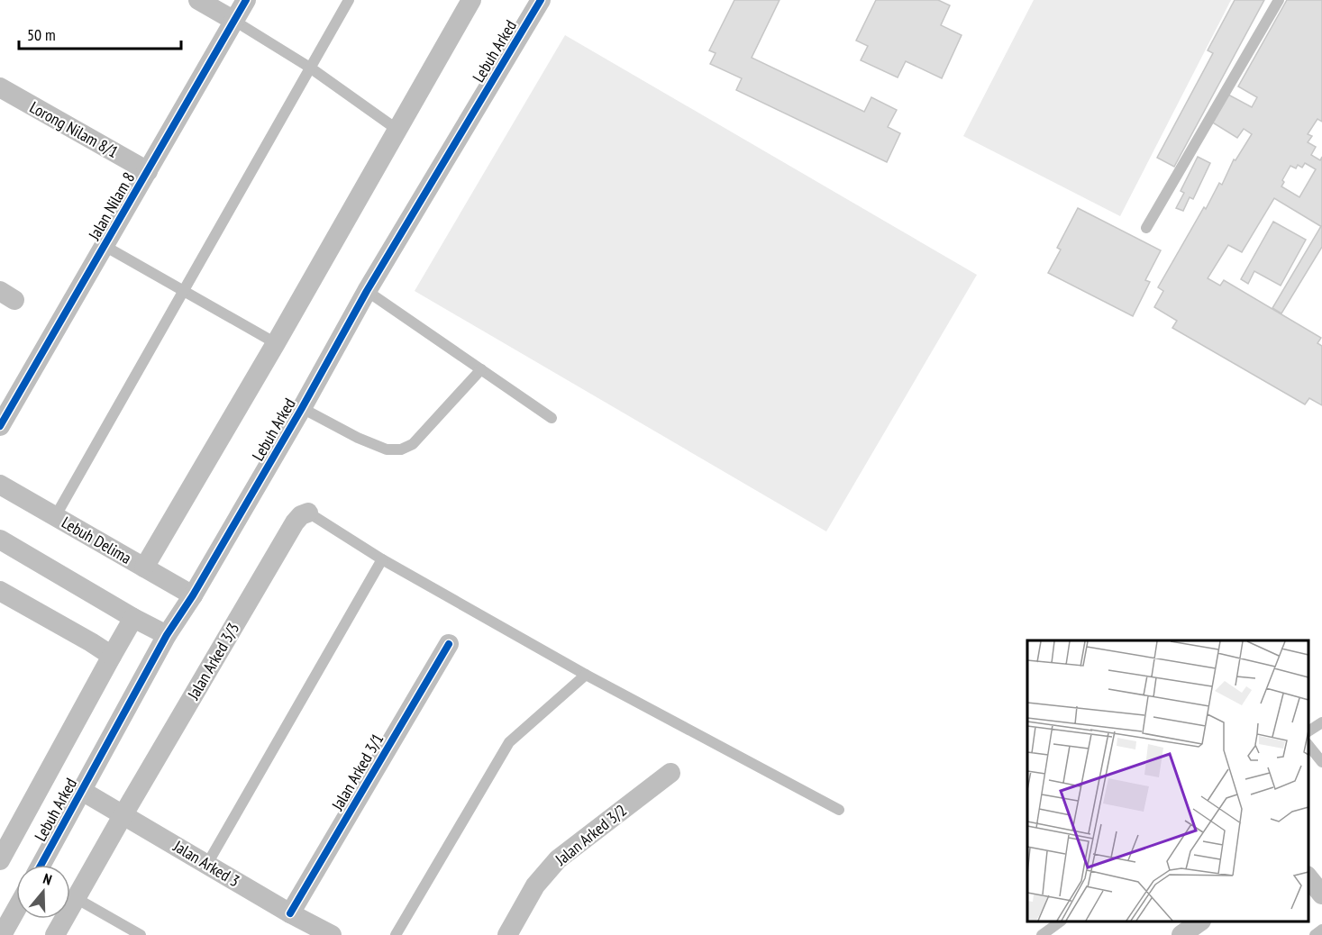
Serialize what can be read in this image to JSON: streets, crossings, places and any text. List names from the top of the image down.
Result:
{
  "streets": {
    "street": [
      "Lebuh Arked",
      "Lorong Nilam 8/1",
      "Jalan Nilam 8",
      "Lebuh Delima",
      "Jalan Arked 3/3",
      "Jalan Arked 3/1",
      "Jalan Arked 3/2",
      "Jalan Arked 3"
    ]
  },
  "crossings": [
    ["Lebuh Arked", "Lebuh Delima"],
    ["Lebuh Arked", "Jalan Arked 3"],
    ["Lorong Nilam 8/1", "Jalan Nilam 8"],
    ["Jalan Arked 3/3", "Jalan Arked 3"],
    ["Jalan Arked 3/1", "Jalan Arked 3"]
  ],
  "scale_bar": "50 m",
  "north": "top"
}
